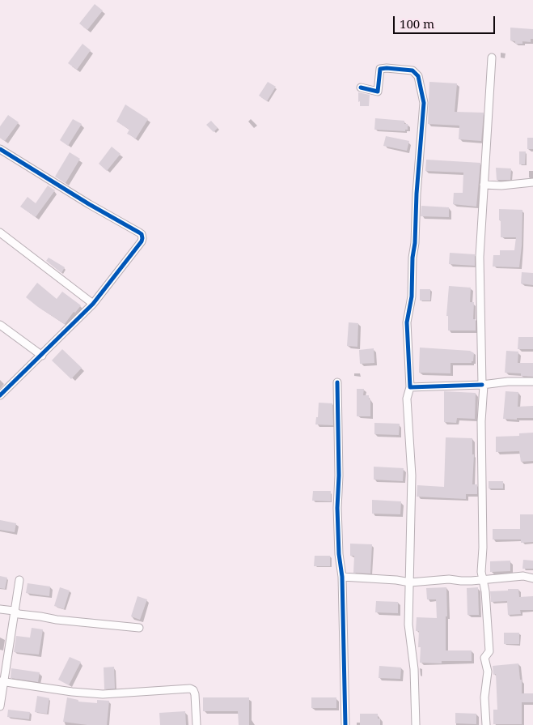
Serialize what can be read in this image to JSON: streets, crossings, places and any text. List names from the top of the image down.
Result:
{
  "scale_bar": "100 m"
}
